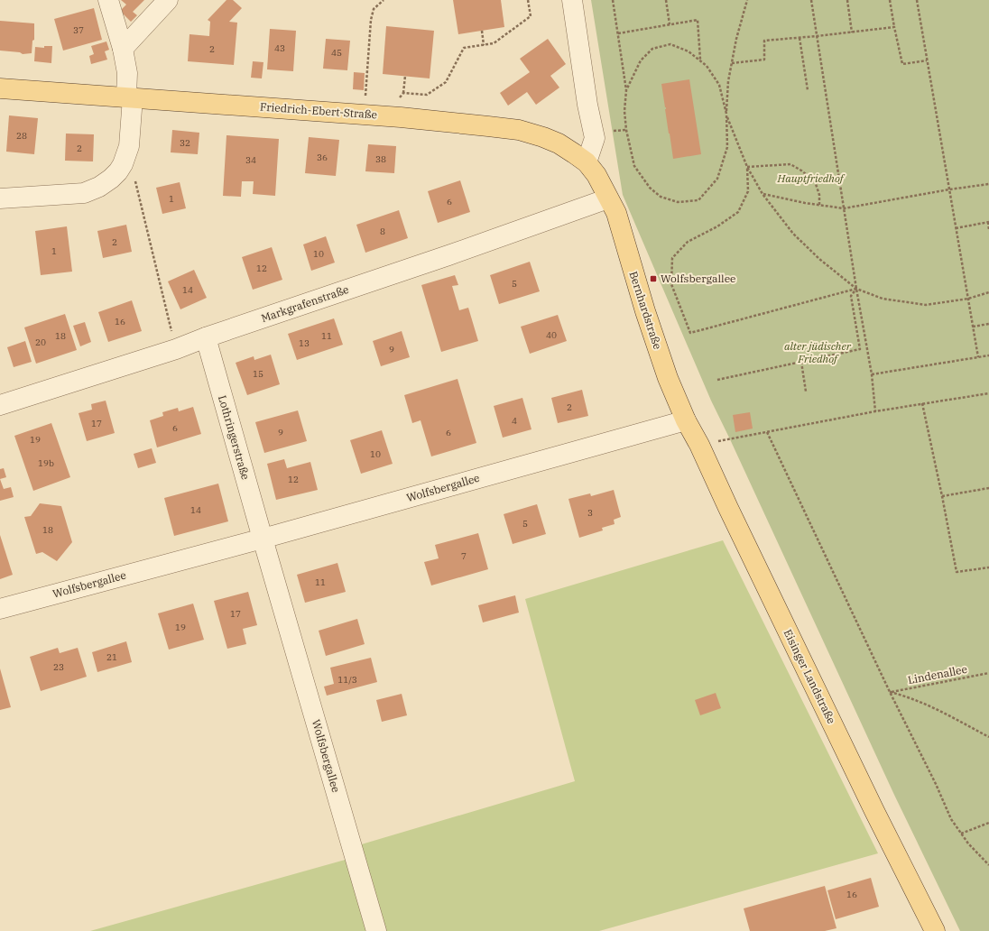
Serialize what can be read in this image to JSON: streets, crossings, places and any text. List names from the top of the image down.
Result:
{
  "streets": {
    "main road": ["Friedrich-Ebert-Straße", "Bernhardstraße", "Eisinger Landstraße"],
    "street": ["Markgrafenstraße", "Lothringerstraße", "Wolfsbergallee"],
    "path": ["Lindenallee"]
  },
  "crossings": [
    ["Friedrich-Ebert-Straße", "Markgrafenstraße"],
    ["Friedrich-Ebert-Straße", "Bernhardstraße"],
    ["Markgrafenstraße", "Bernhardstraße"],
    ["Markgrafenstraße", "Lothringerstraße"],
    ["Bernhardstraße", "Wolfsbergallee"],
    ["Bernhardstraße", "Eisinger Landstraße"],
    ["Lothringerstraße", "Wolfsbergallee"],
    ["Wolfsbergallee", "Eisinger Landstraße"]
  ],
  "parks": ["Hauptfriedhof", "alter jüdischer Friedhof"],
  "places": {
    "transit": ["Wolfsbergallee"]
  },
  "house_numbers": [
    "37",
    "43",
    "2",
    "45",
    "28",
    "32",
    "2",
    "36",
    "38",
    "34",
    "1",
    "6",
    "8",
    "2",
    "1",
    "10",
    "12",
    "5",
    "14",
    "16",
    "40",
    "18",
    "11",
    "20",
    "13",
    "9",
    "15",
    "2",
    "4",
    "17",
    "6",
    "9",
    "6",
    "19",
    "10",
    "19b",
    "12",
    "14",
    "3",
    "5",
    "18",
    "7",
    "11",
    "17",
    "19",
    "21",
    "23",
    "11/3",
    "16"
  ]
}
